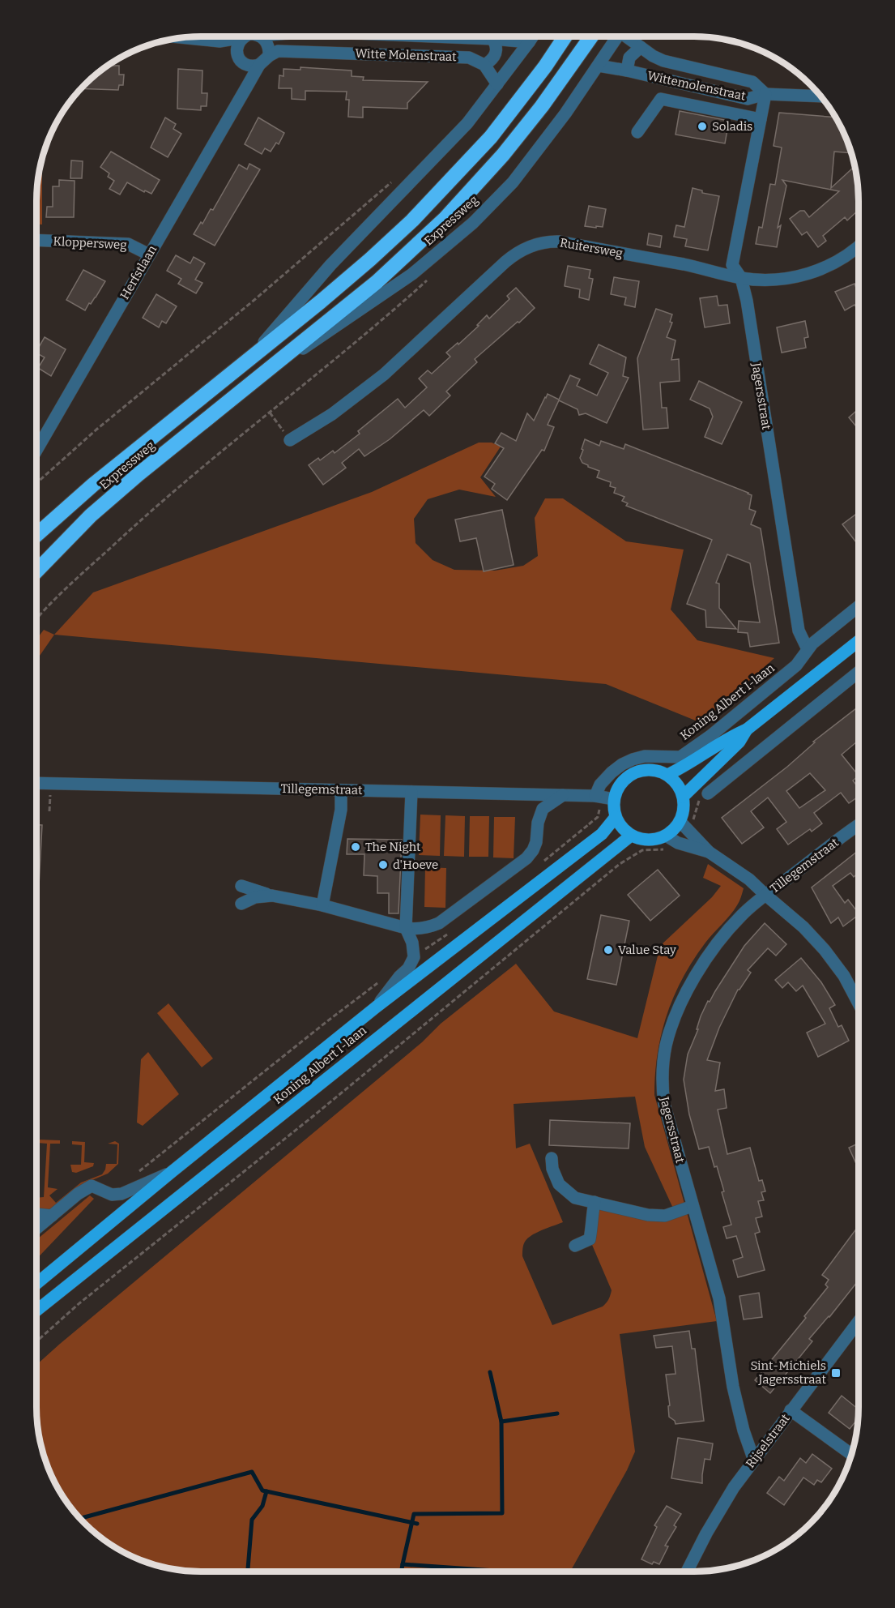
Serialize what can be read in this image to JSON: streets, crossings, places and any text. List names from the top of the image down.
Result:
{
  "streets": {
    "highway": ["Expressweg"],
    "main road": ["Koning Albert I-laan"],
    "street": [
      "Witte Molenstraat",
      "Wittemolenstraat",
      "Kloppersweg",
      "Ruitersweg",
      "Herfstlaan",
      "Jagersstraat",
      "Tillegemstraat",
      "Rijselstraat"
    ]
  },
  "crossings": [
    ["Wittemolenstraat", "Expressweg"],
    ["Kloppersweg", "Herfstlaan"],
    ["Ruitersweg", "Jagersstraat"],
    ["Jagersstraat", "Koning Albert I-laan"],
    ["Jagersstraat", "Tillegemstraat"],
    ["Jagersstraat", "Rijselstraat"],
    ["Koning Albert I-laan", "Tillegemstraat"]
  ],
  "places": {
    "other": [
      "Soladis",
      "The Night",
      "d'Hoeve",
      "Value Stay"
    ],
    "transit": ["Sint-Michiels Jagersstraat"]
  }
}
